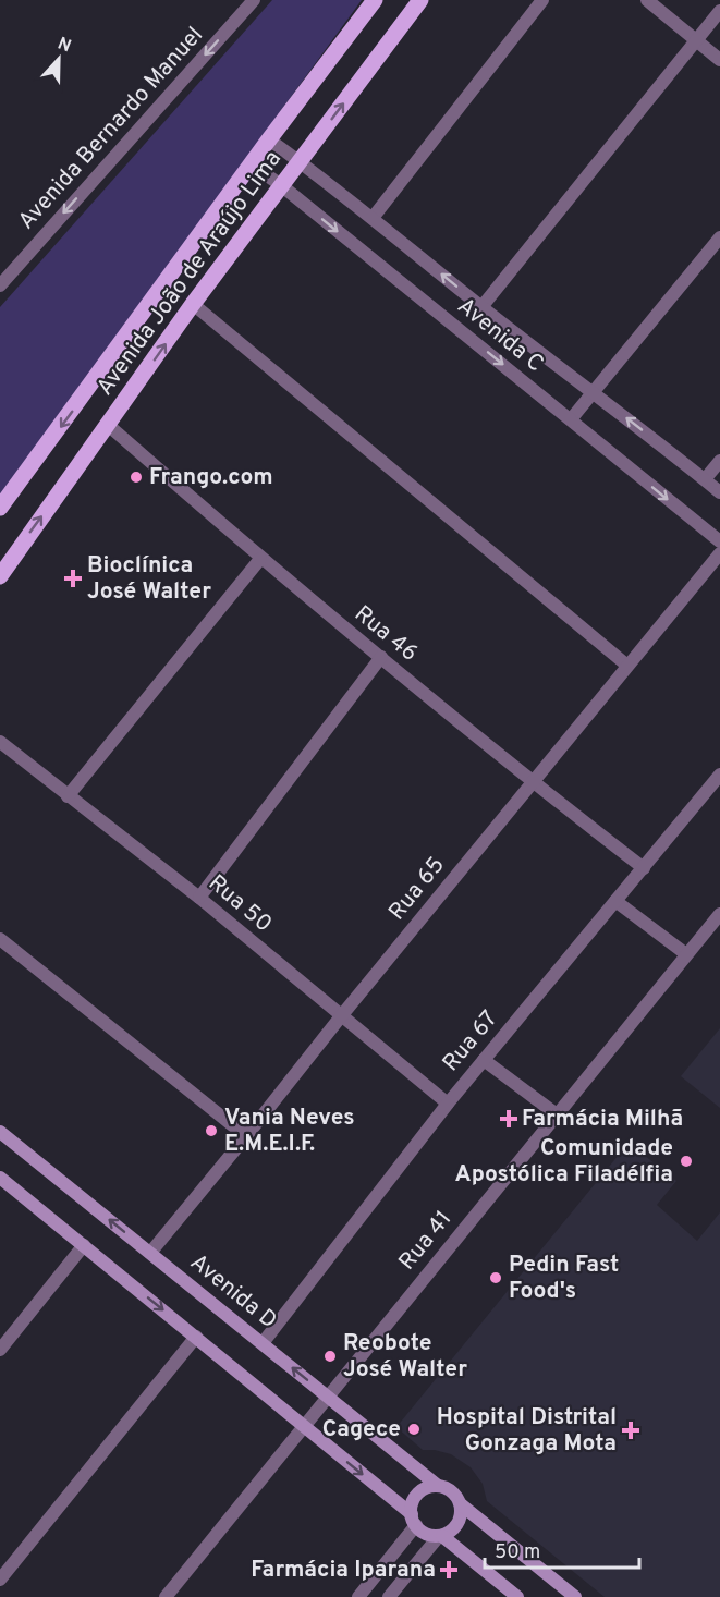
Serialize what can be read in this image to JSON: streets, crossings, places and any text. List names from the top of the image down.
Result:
{
  "streets": {
    "main road": ["Avenida João de Araújo Lima", "Avenida D"],
    "street": [
      "Avenida Bernardo Manuel",
      "Avenida C",
      "Rua 46",
      "Rua 65",
      "Rua 50",
      "Rua 67",
      "Rua 41"
    ]
  },
  "crossings": [
    ["Avenida João de Araújo Lima", "Avenida C"],
    ["Avenida João de Araújo Lima", "Rua 46"],
    ["Rua 46", "Rua 65"],
    ["Rua 46", "Rua 67"],
    ["Rua 65", "Rua 50"],
    ["Rua 65", "Avenida D"],
    ["Rua 50", "Rua 67"],
    ["Rua 67", "Avenida D"],
    ["Rua 41", "Avenida D"]
  ],
  "one_way": ["Avenida Bernardo Manuel"],
  "places": {
    "other": [
      "Frango.com",
      "Vania Neves E.M.E.I.F.",
      "Comunidade Apostólica Filadélfia",
      "Pedin Fast Food's",
      "Reobote José Walter",
      "Cagece"
    ],
    "health": [
      "Bioclínica José Walter",
      "Farmácia Milhã",
      "Hospital Distrital Gonzaga Mota",
      "Farmácia Iparana"
    ]
  },
  "scale_bar": "50 m",
  "north": "top"
}
